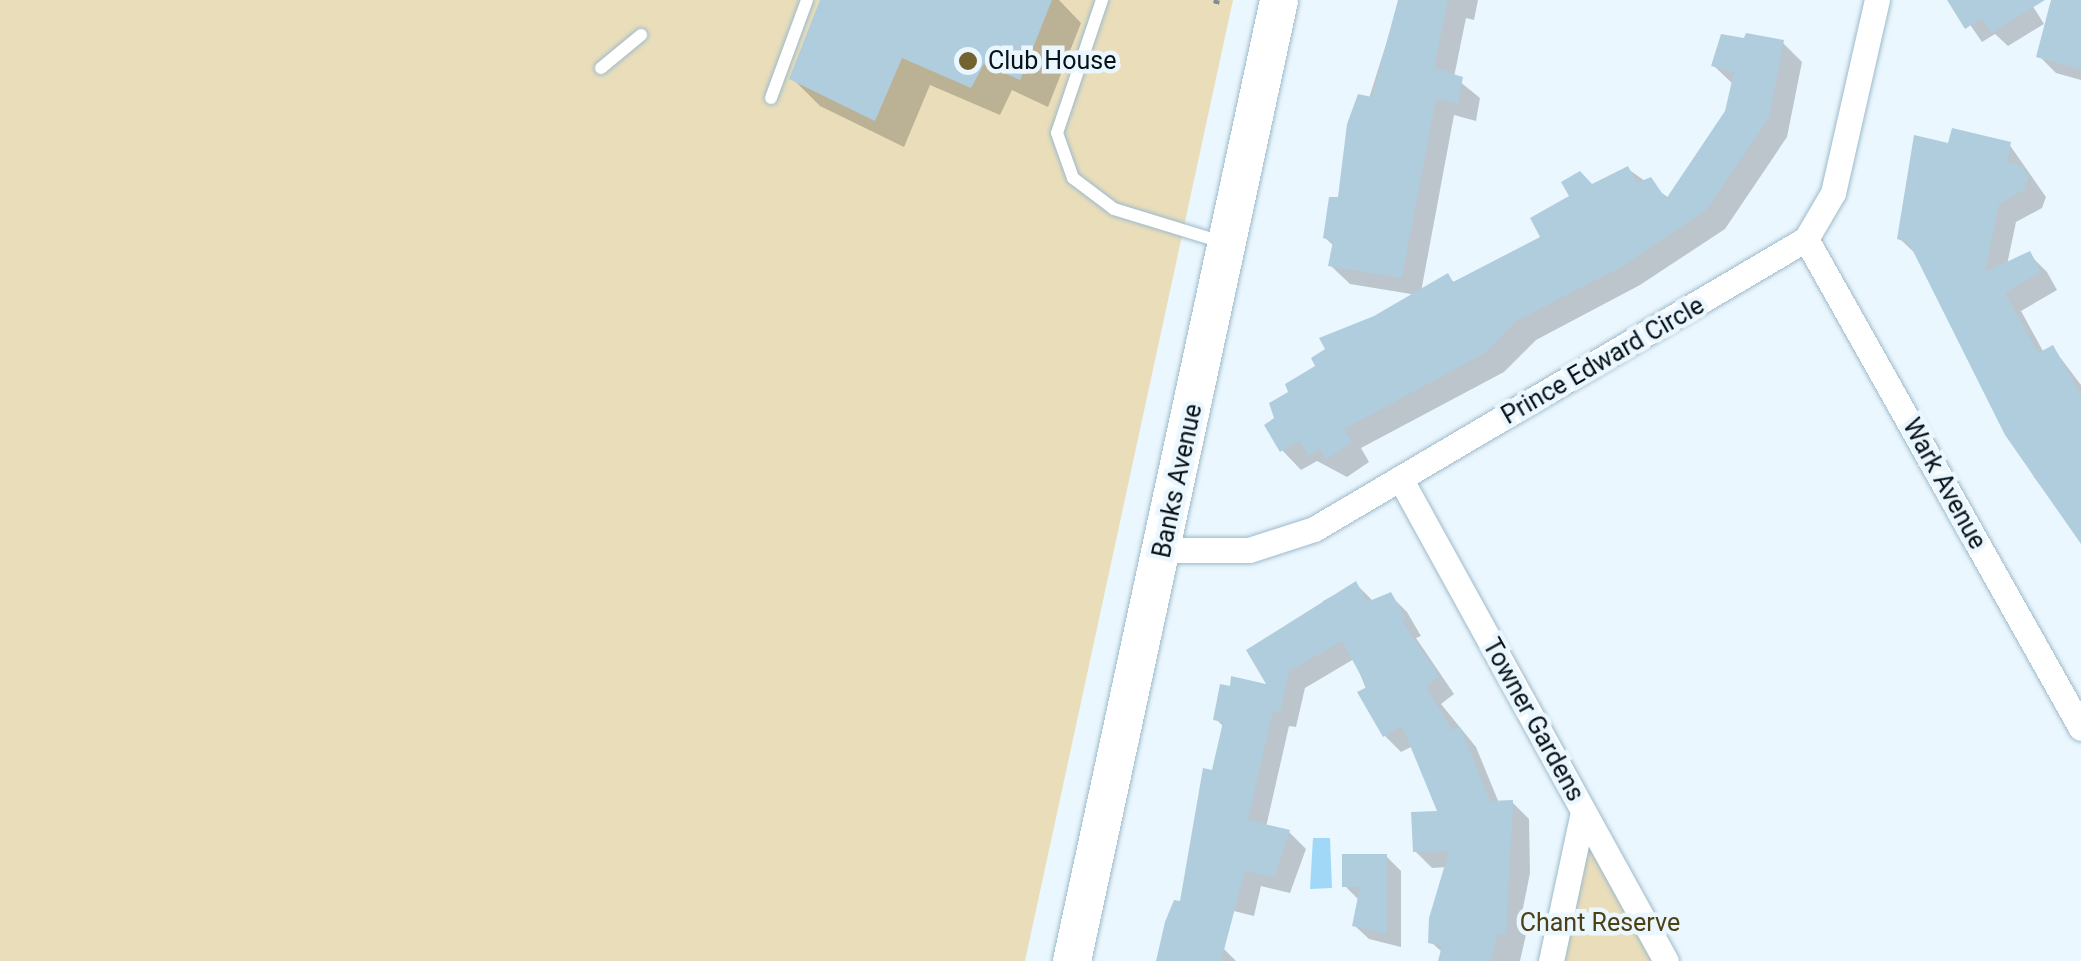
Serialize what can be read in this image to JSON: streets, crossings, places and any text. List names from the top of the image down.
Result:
{
  "streets": {
    "street": [
      "Prince Edward Circle",
      "Banks Avenue",
      "Wark Avenue",
      "Towner Gardens"
    ]
  },
  "crossings": [
    ["Prince Edward Circle", "Banks Avenue"],
    ["Prince Edward Circle", "Wark Avenue"],
    ["Prince Edward Circle", "Towner Gardens"]
  ],
  "parks": ["Chant Reserve"],
  "places": ["Club House"]
}
